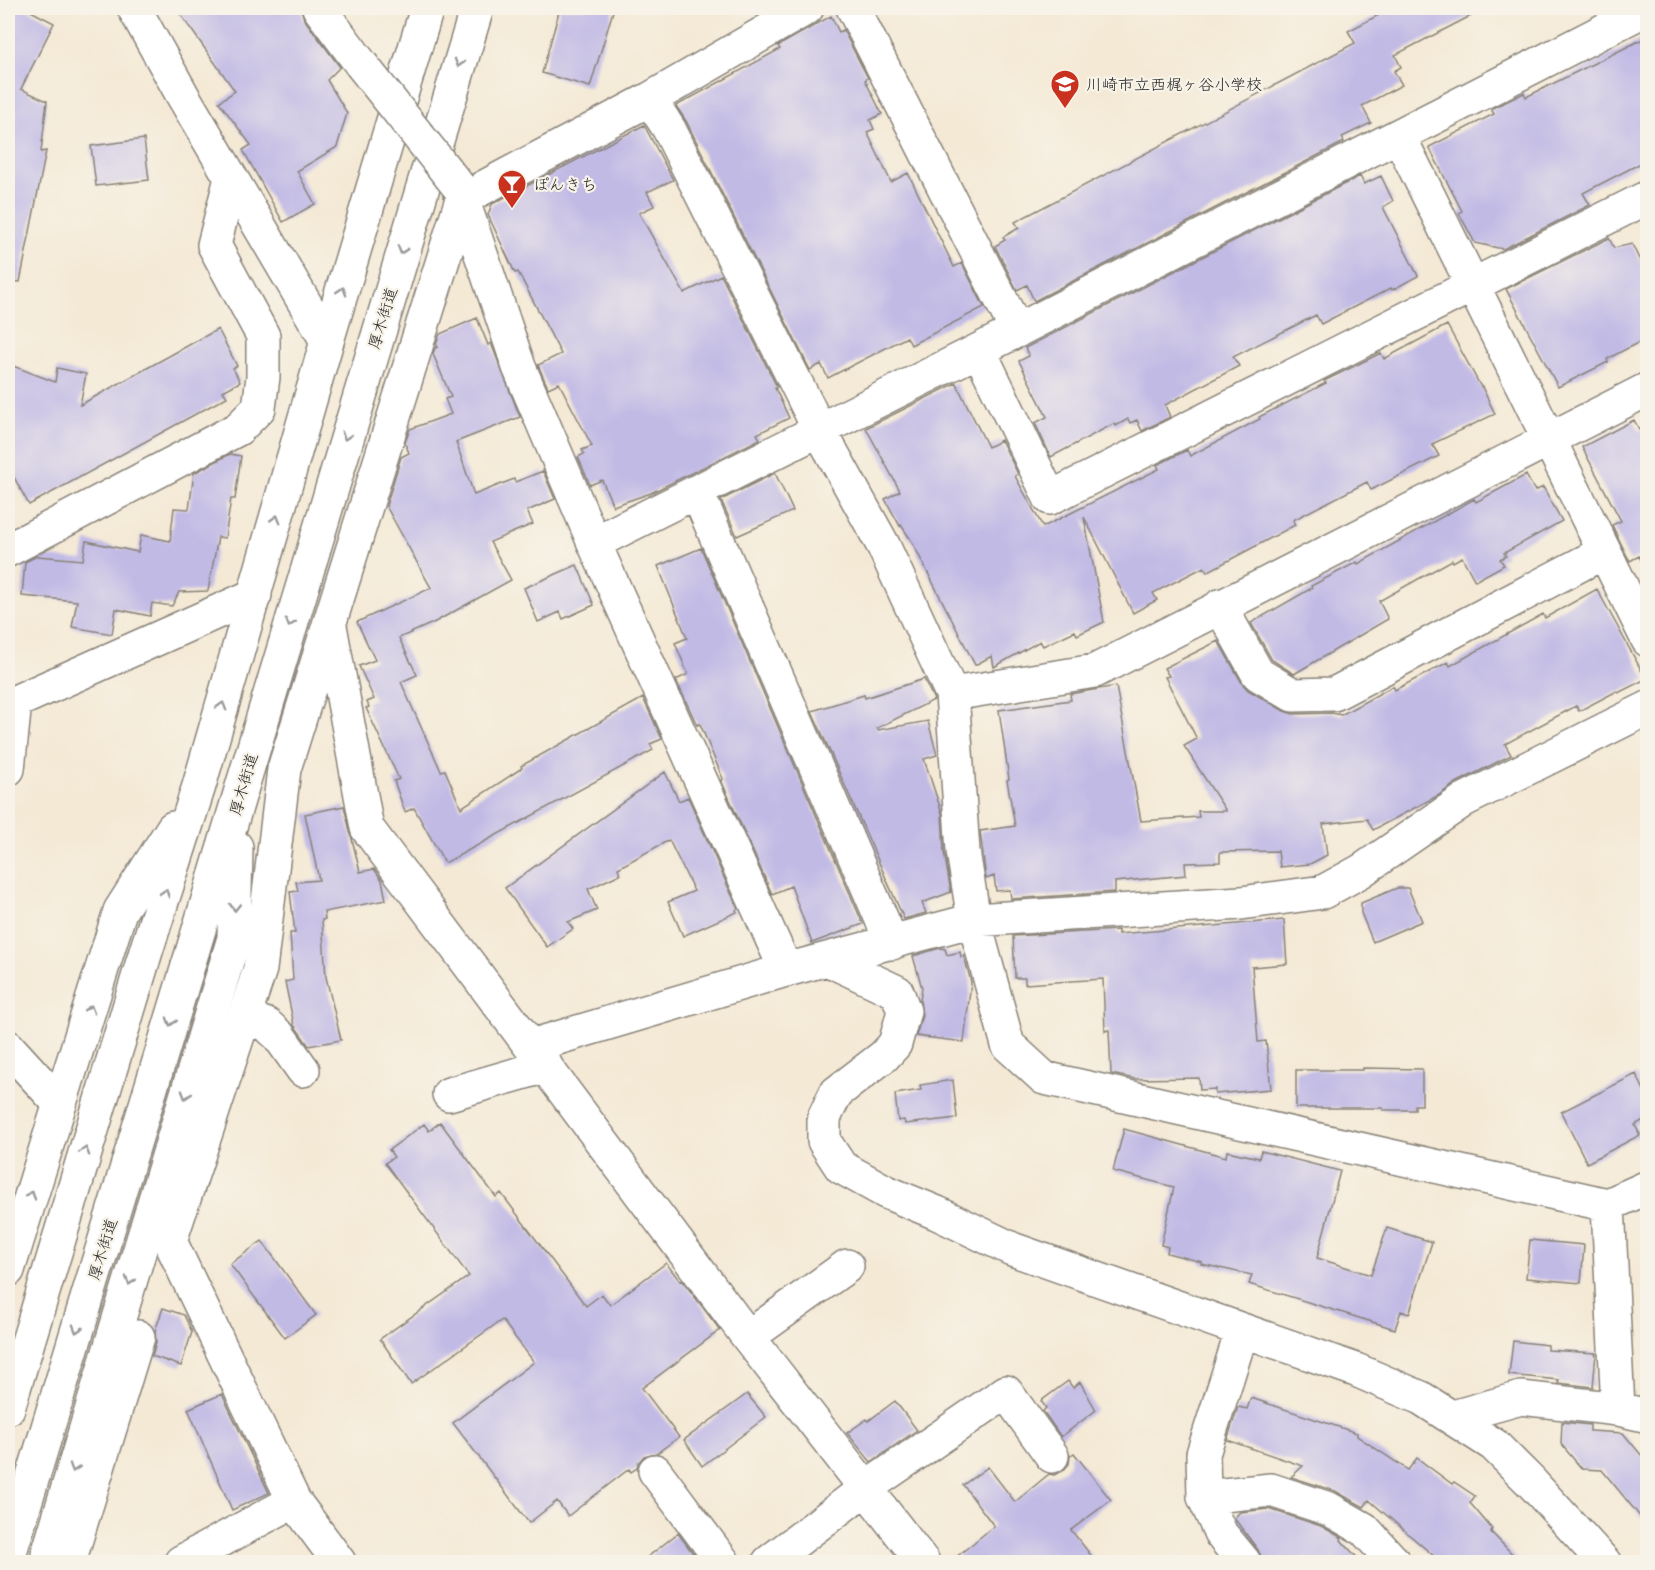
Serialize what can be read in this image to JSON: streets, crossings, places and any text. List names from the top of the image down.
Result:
{
  "streets": {
    "main road": ["厚木街道"]
  },
  "places": {
    "school or university": ["川崎市立西梶ヶ谷小学校"],
    "bar": ["ぽんきち"]
  }
}
